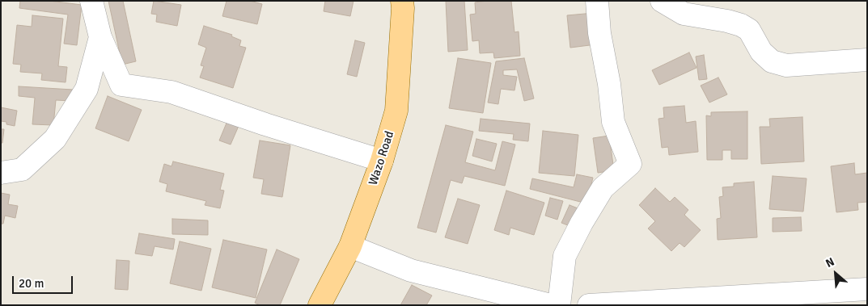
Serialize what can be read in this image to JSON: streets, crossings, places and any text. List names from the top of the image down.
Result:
{
  "streets": {
    "main road": ["Wazo Road"]
  },
  "scale_bar": "20 m",
  "north": "top left"
}
